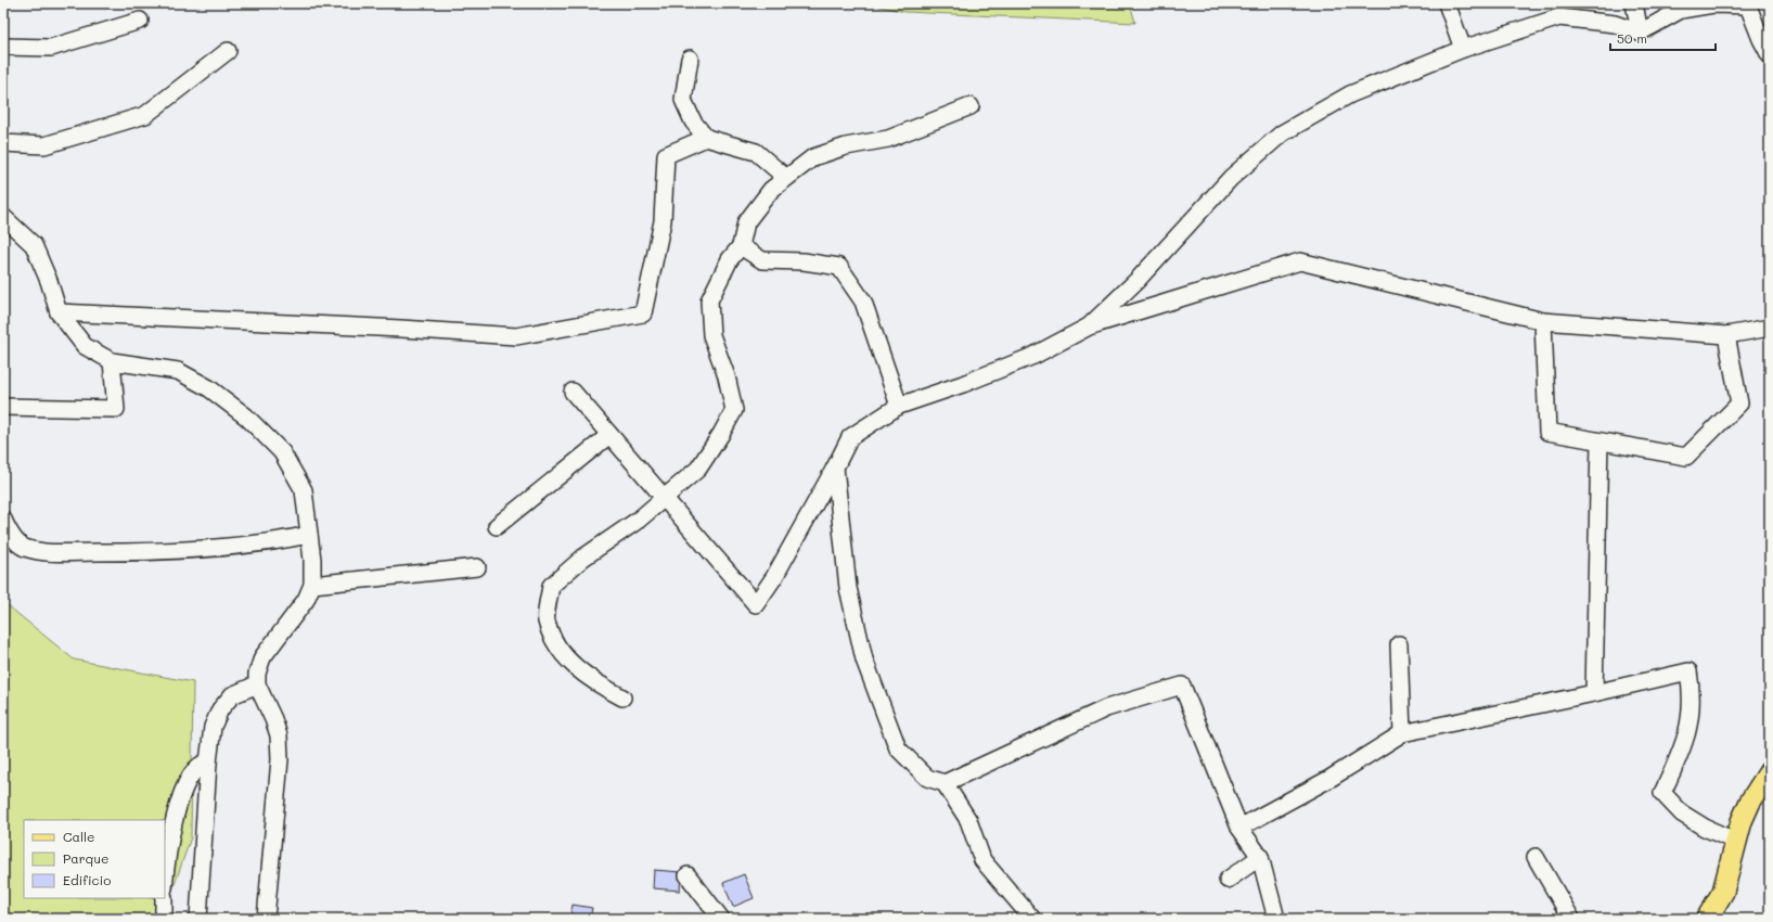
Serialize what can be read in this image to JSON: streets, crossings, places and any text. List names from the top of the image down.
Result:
{
  "legend": ["Calle", "Parque", "Edificio"],
  "scale_bar": "50 m"
}
